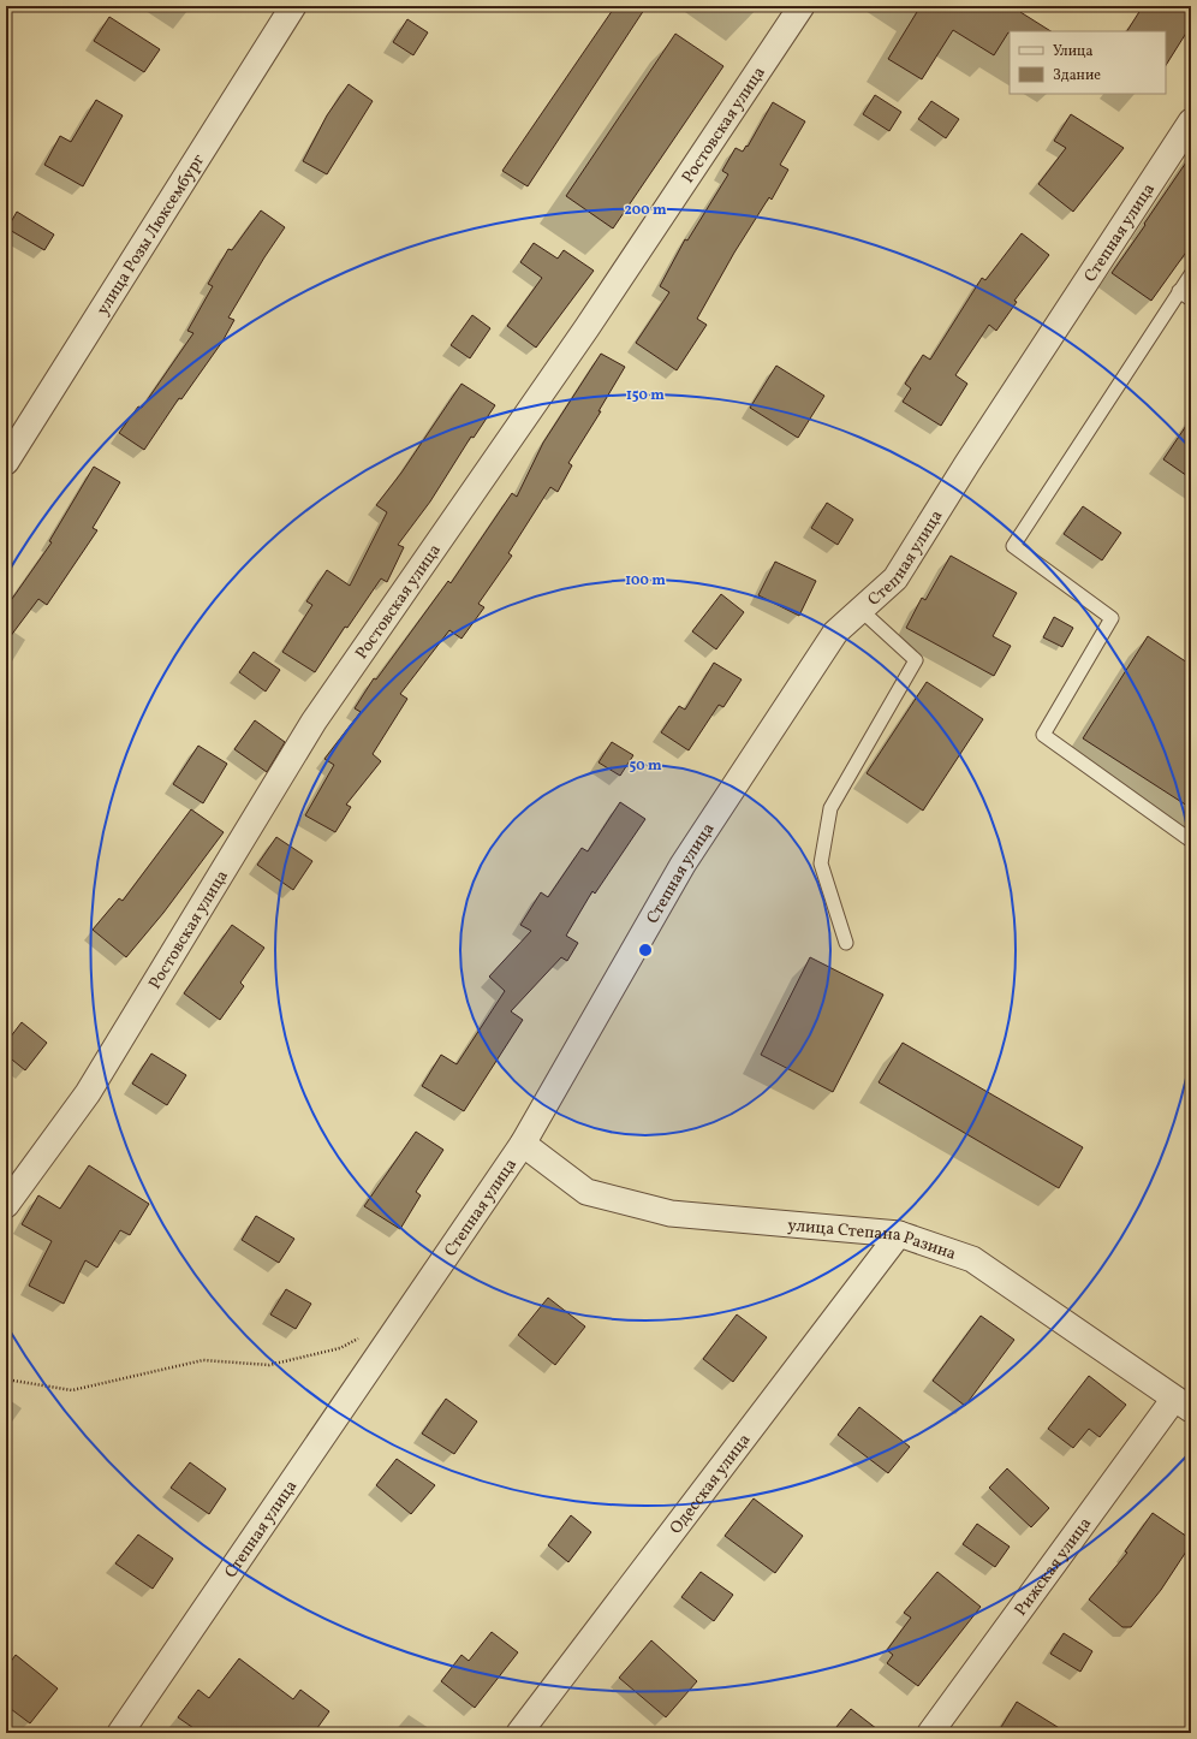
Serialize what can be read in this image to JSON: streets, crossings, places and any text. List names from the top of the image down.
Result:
{
  "streets": {
    "street": [
      "Ростовская улица",
      "Степная улица",
      "улица Розы Люксембург",
      "улица Степана Разина",
      "Одесская улица",
      "Рижская улица"
    ]
  },
  "crossings": [
    ["Степная улица", "улица Степана Разина"],
    ["улица Степана Разина", "Одесская улица"],
    ["улица Степана Разина", "Рижская улица"]
  ],
  "legend": ["Улица", "Здание"],
  "rings": [
    "200 m",
    "150 m",
    "100 m",
    "50 m"
  ]
}
